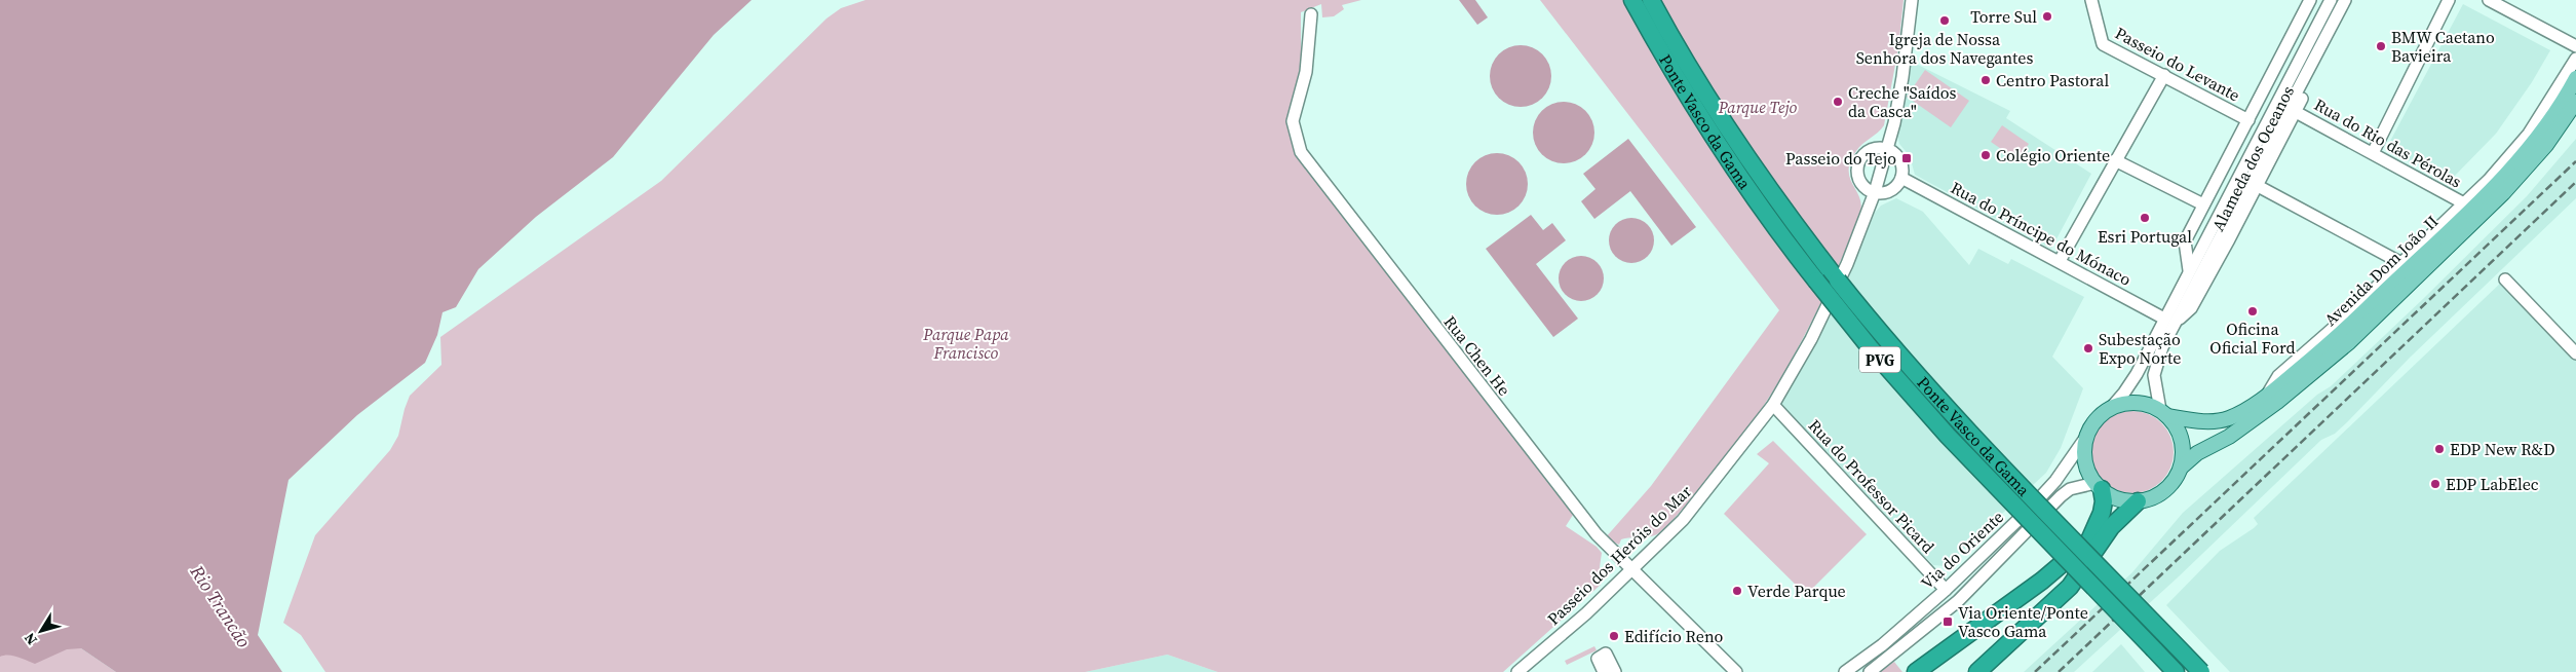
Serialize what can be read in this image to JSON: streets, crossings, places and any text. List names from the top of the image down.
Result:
{
  "streets": {
    "highway": ["Ponte Vasco da Gama", "PVG"],
    "main road": ["Avenida Dom João II"],
    "street": [
      "Passeio do Levante",
      "Rua do Rio das Pérolas",
      "Alameda dos Oceanos",
      "Rua do Príncipe do Mónaco",
      "Rua Chen He",
      "Rua do Professor Picard",
      "Via do Oriente",
      "Passeio dos Heróis do Mar"
    ]
  },
  "crossings": [
    ["Passeio do Levante", "Alameda dos Oceanos"],
    ["Rua do Rio das Pérolas", "Alameda dos Oceanos"],
    ["Alameda dos Oceanos", "Rua do Príncipe do Mónaco"],
    ["Alameda dos Oceanos", "Avenida Dom João II"],
    ["Alameda dos Oceanos", "Via do Oriente"],
    ["Avenida Dom João II", "Via do Oriente"],
    ["Rua Chen He", "Passeio dos Heróis do Mar"],
    ["Rua do Professor Picard", "Via do Oriente"],
    ["Rua do Professor Picard", "Passeio dos Heróis do Mar"]
  ],
  "water": ["Rio Trancão"],
  "parks": ["Parque Tejo", "Parque Papa Francisco"],
  "places": {
    "other": [
      "Torre Sul",
      "Igreja de Nossa Senhora dos Navegantes",
      "BMW Caetano Bavieira",
      "Centro Pastoral",
      "Creche \"Saídos da Casca\"",
      "Colégio Oriente",
      "Esri Portugal",
      "Oficina Oficial Ford",
      "Subestação Expo Norte",
      "EDP New R&D",
      "EDP LabElec",
      "Verde Parque",
      "Edifício Reno"
    ],
    "transit": ["Passeio do Tejo", "Via Oriente/Ponte Vasco Gama"]
  },
  "north": "bottom left"
}
